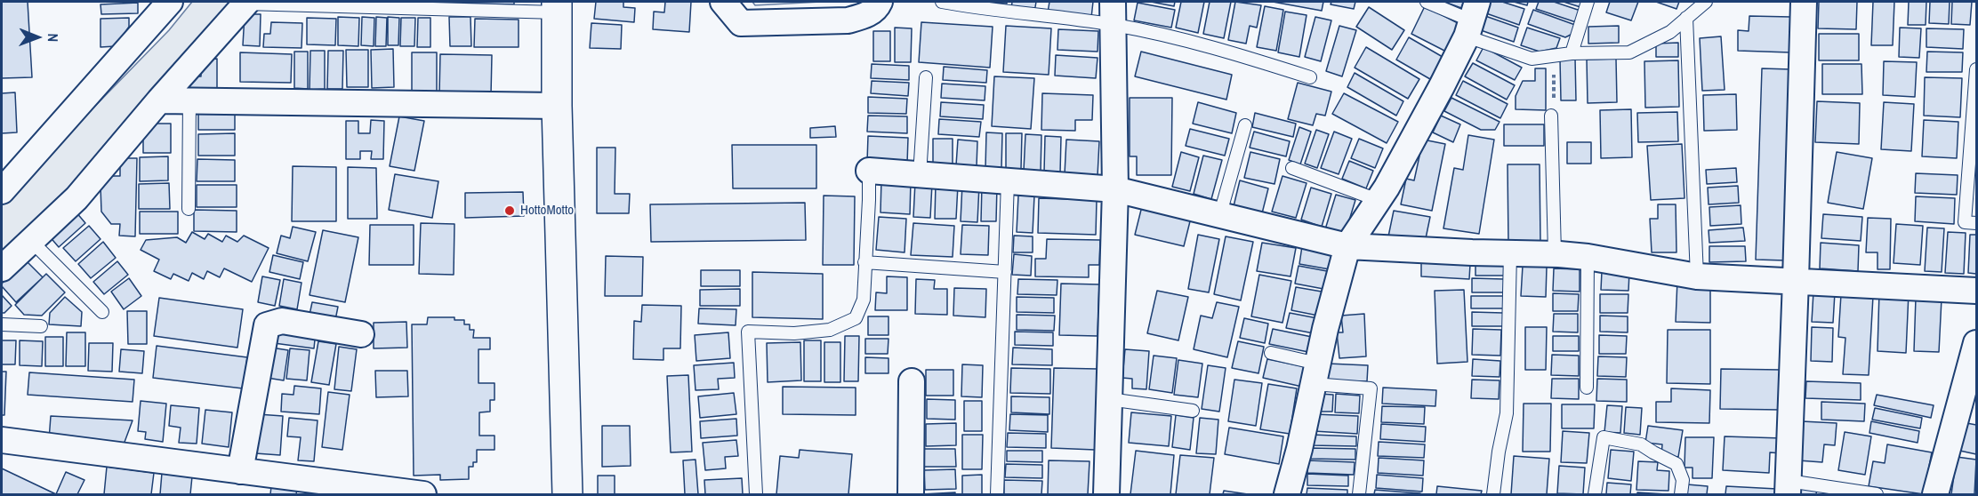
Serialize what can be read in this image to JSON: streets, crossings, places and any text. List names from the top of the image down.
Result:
{
  "places": ["HottoMotto"],
  "north": "right"
}
